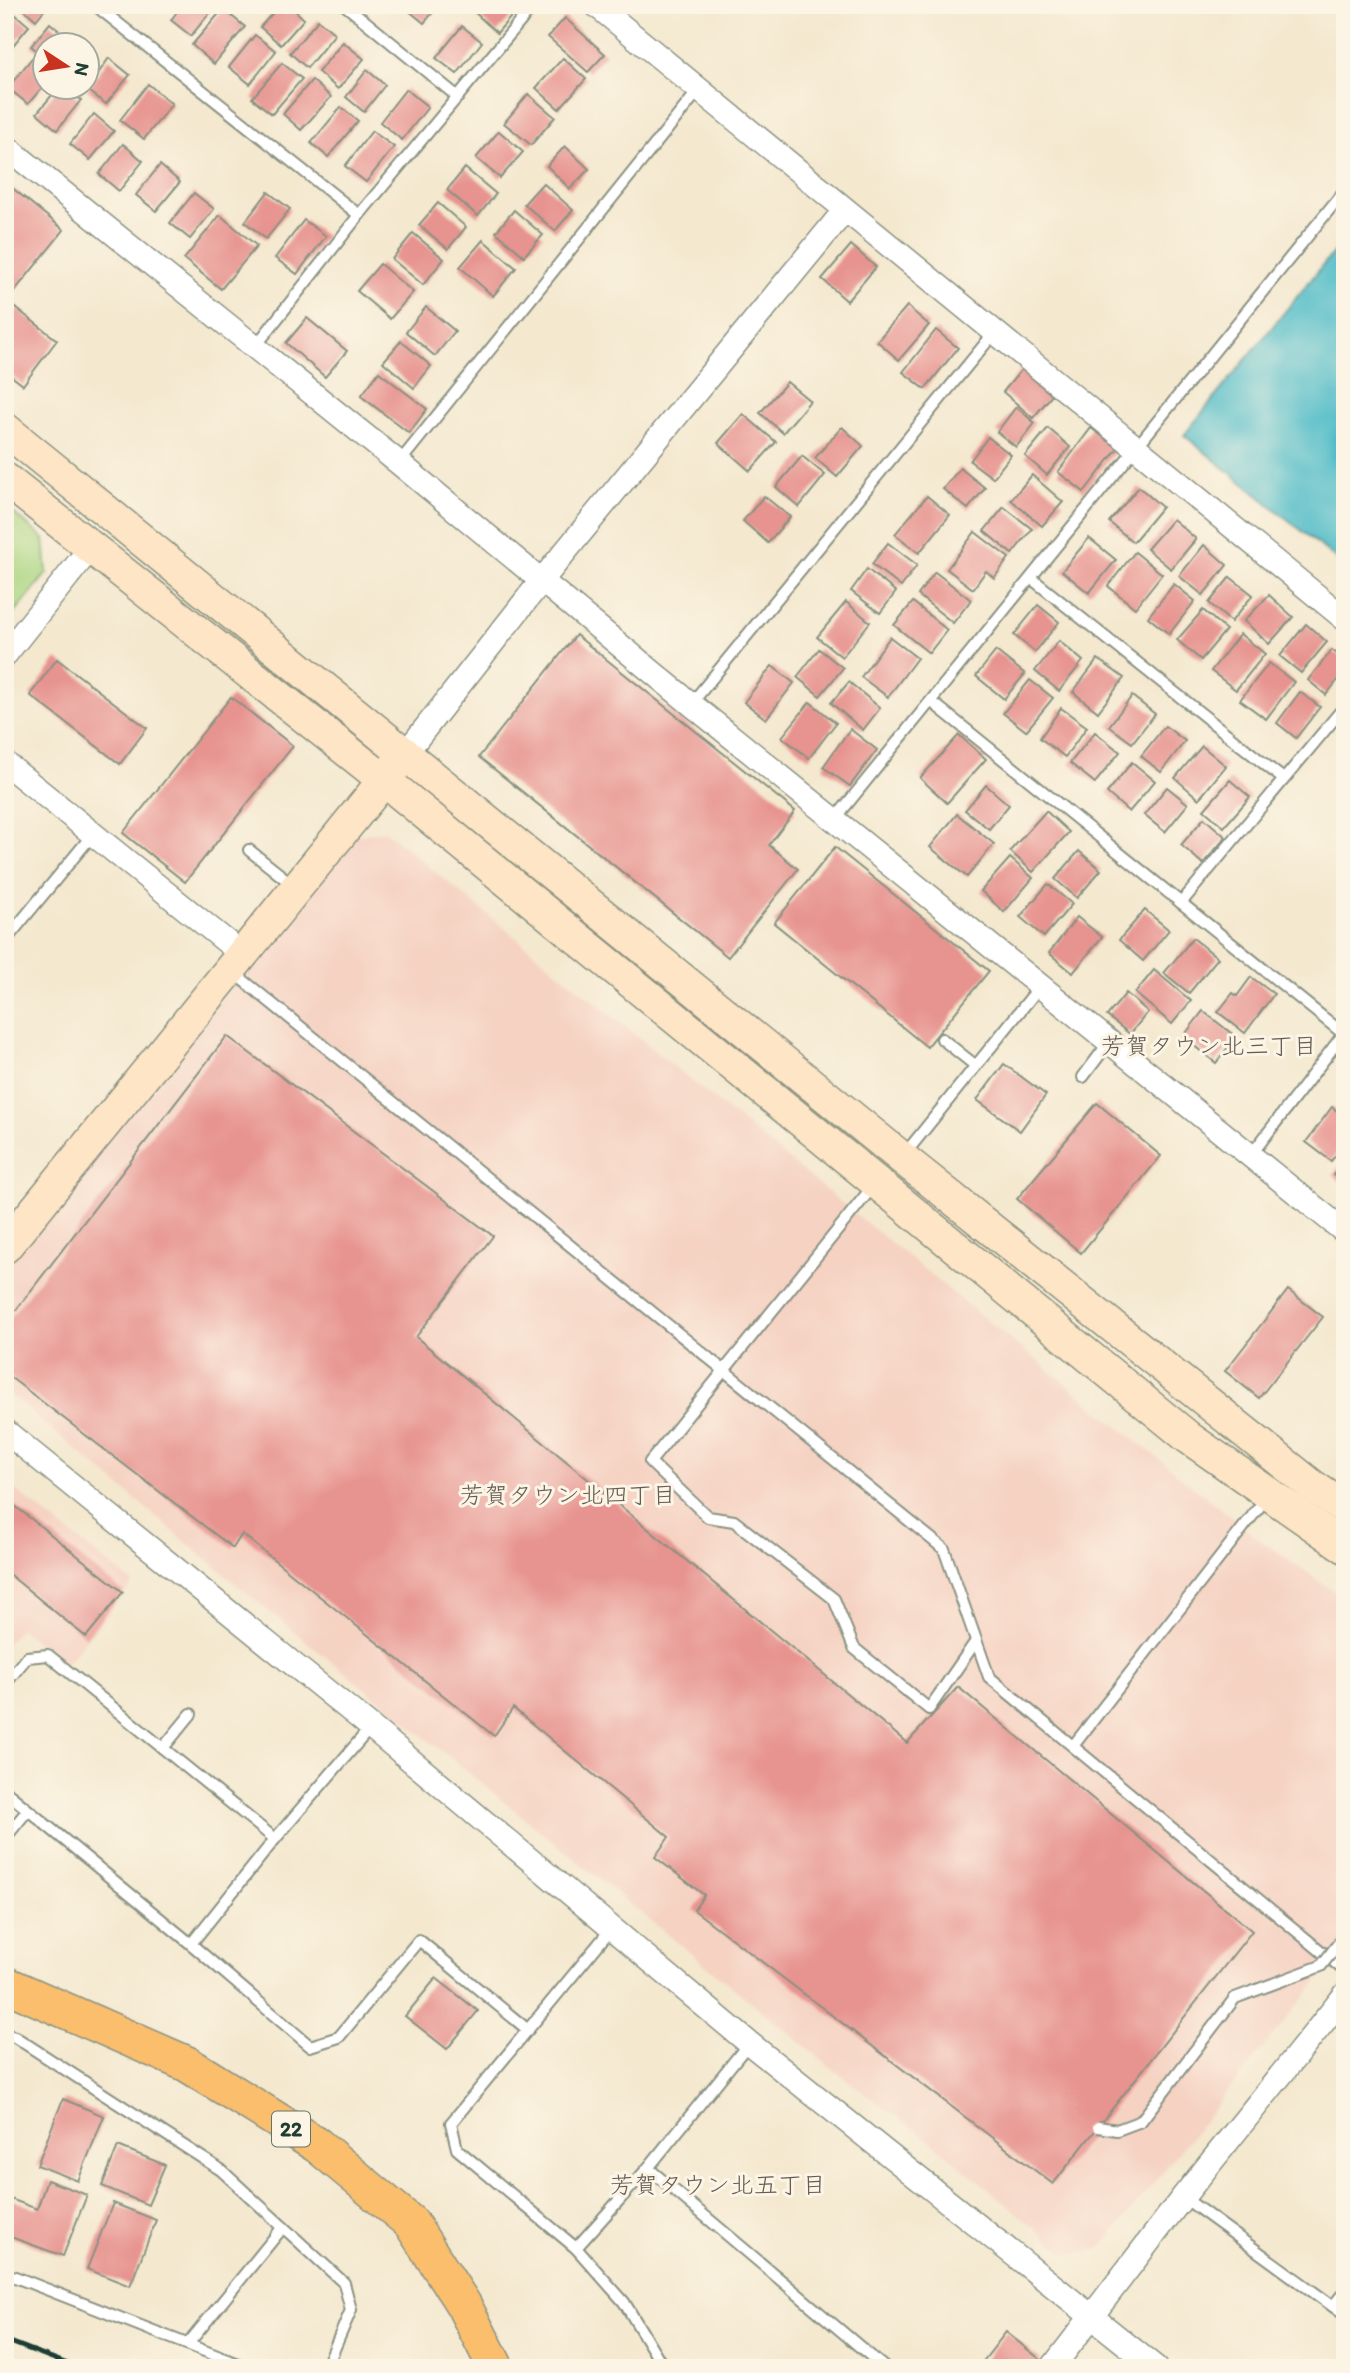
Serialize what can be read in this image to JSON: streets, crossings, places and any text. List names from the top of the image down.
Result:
{
  "streets": {
    "main road": ["22"]
  },
  "districts": ["芳賀タウン北三丁目", "芳賀タウン北四丁目", "芳賀タウン北五丁目"],
  "north": "right"
}
